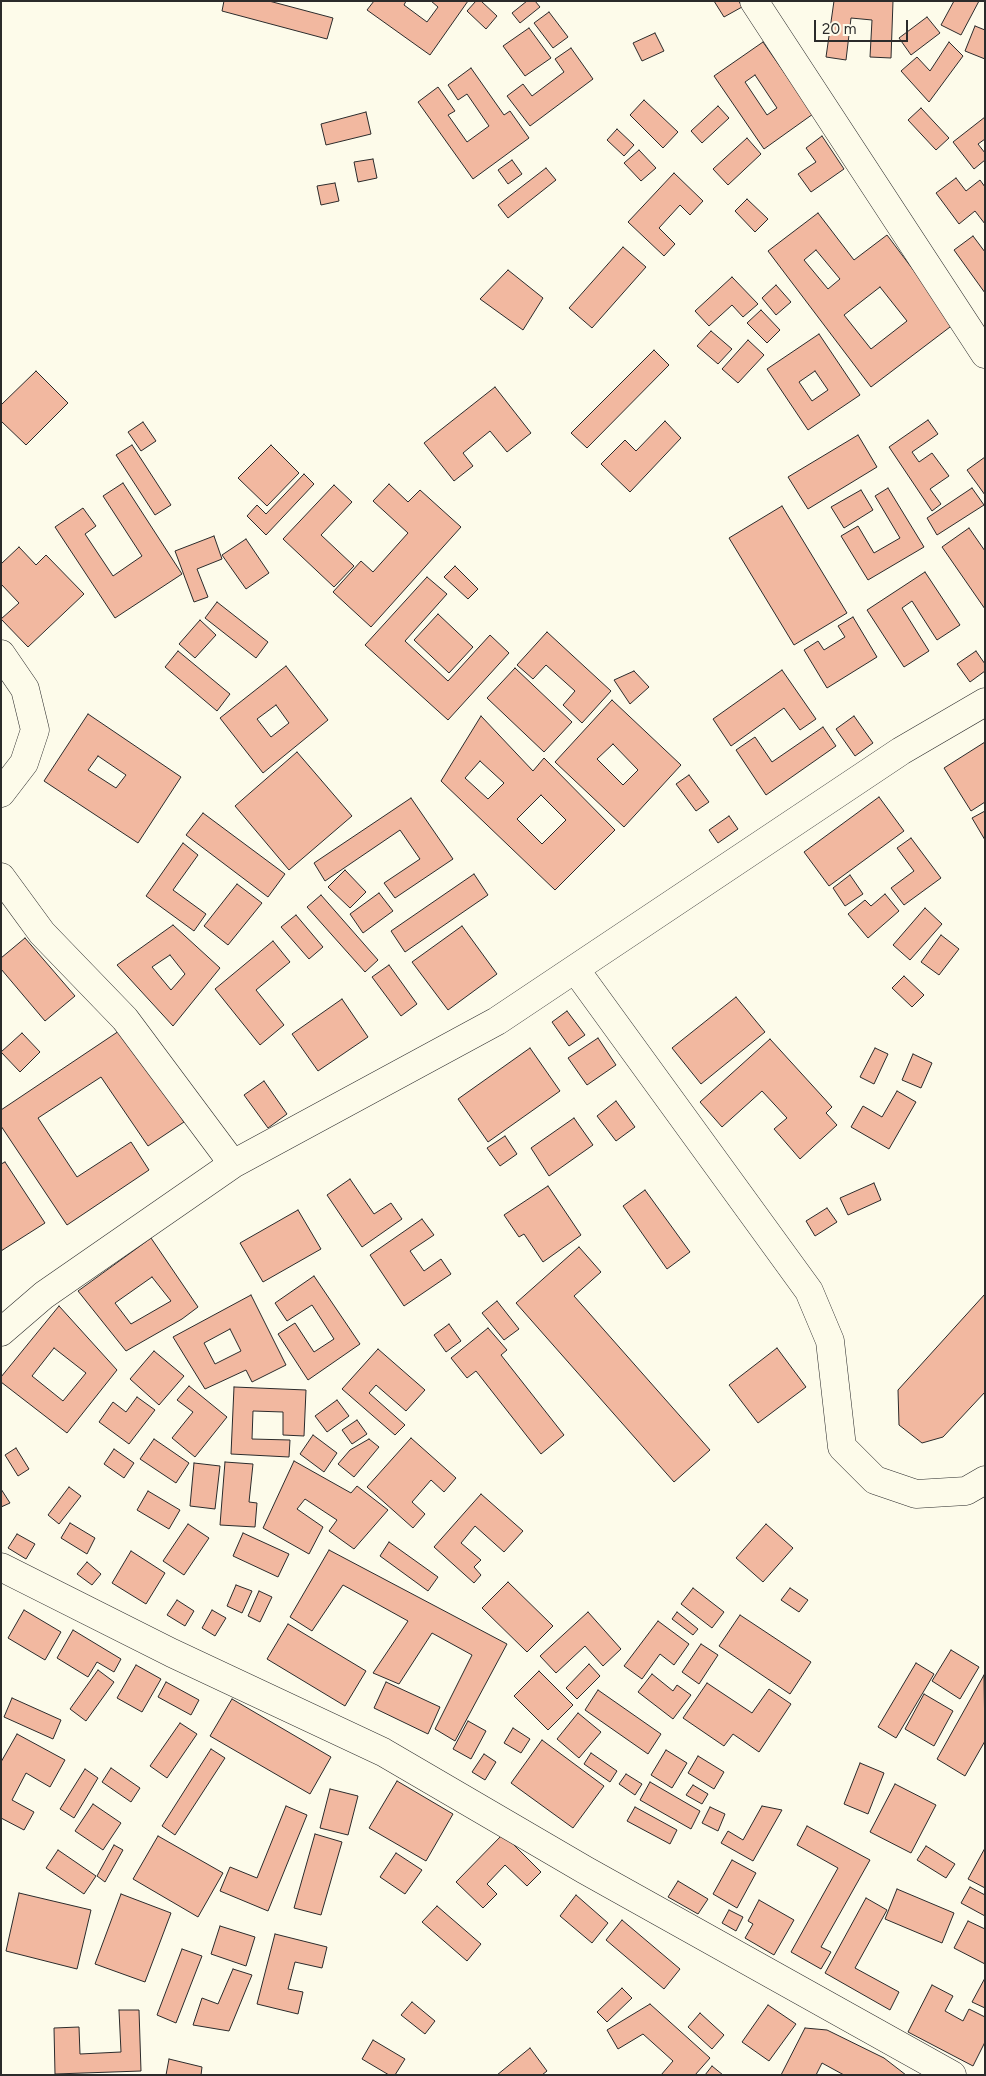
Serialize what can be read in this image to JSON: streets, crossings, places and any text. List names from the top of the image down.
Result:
{
  "scale_bar": "20 m"
}
